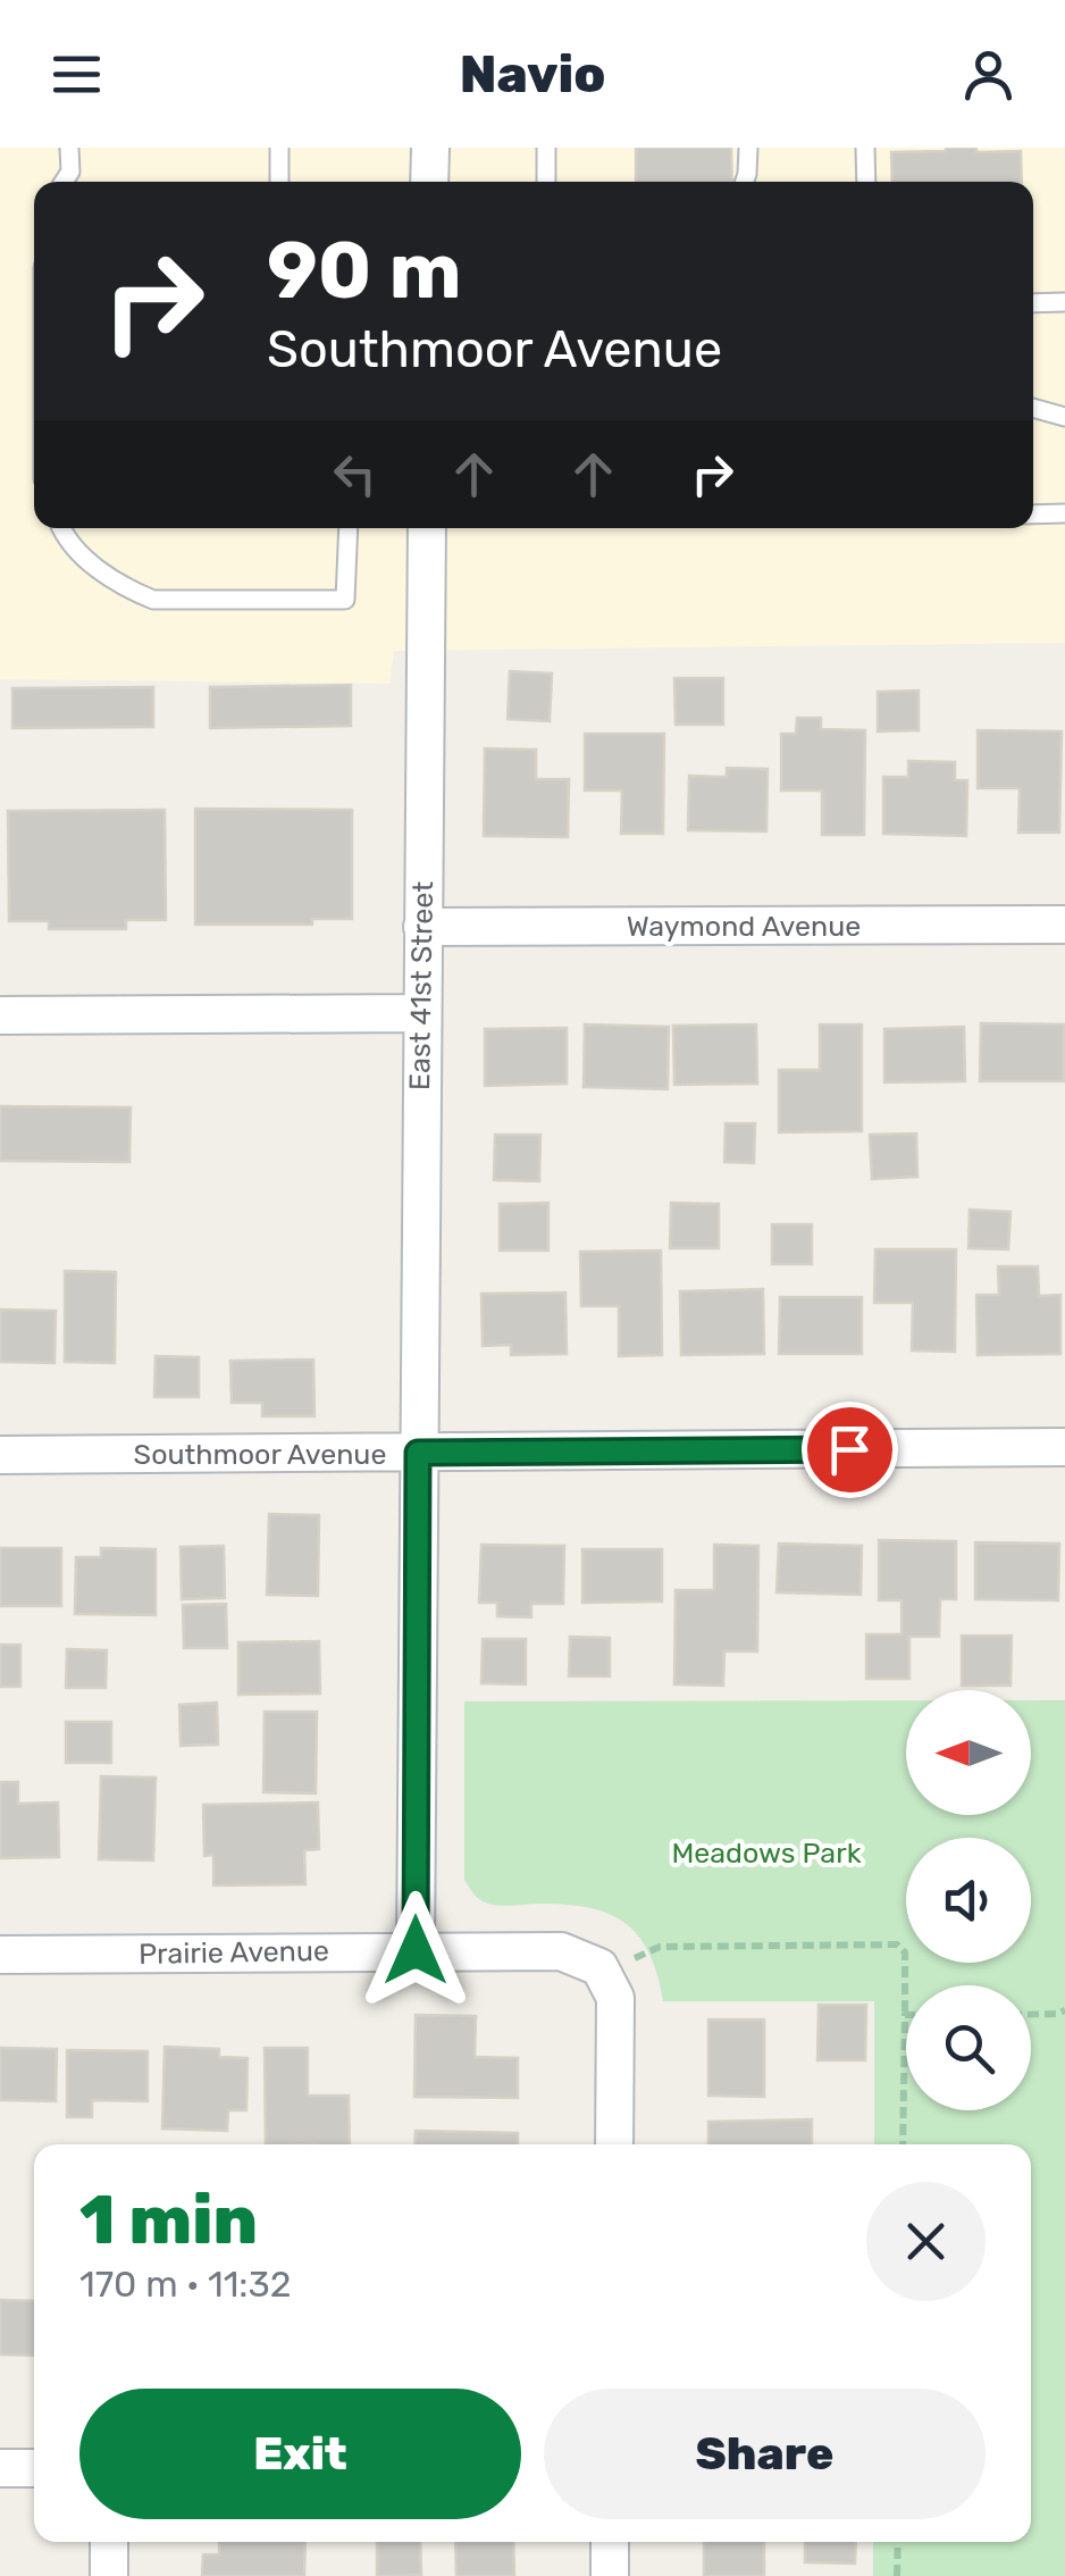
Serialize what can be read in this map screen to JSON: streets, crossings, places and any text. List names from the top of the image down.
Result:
{
  "streets": {
    "street": [
      "Waymond Avenue",
      "East 41st Street",
      "Southmoor Avenue",
      "Prairie Avenue"
    ]
  },
  "crossings": [
    ["Waymond Avenue", "East 41st Street"],
    ["East 41st Street", "Southmoor Avenue"],
    ["East 41st Street", "Prairie Avenue"]
  ],
  "parks": ["Meadows Park"],
  "north": "left",
  "page": {
    "header": "Navio",
    "turn": ["90 m", "Southmoor Avenue"],
    "heading": ["1 min", "170 m · 11:32"],
    "buttons": ["Exit", "Share"]
  }
}
